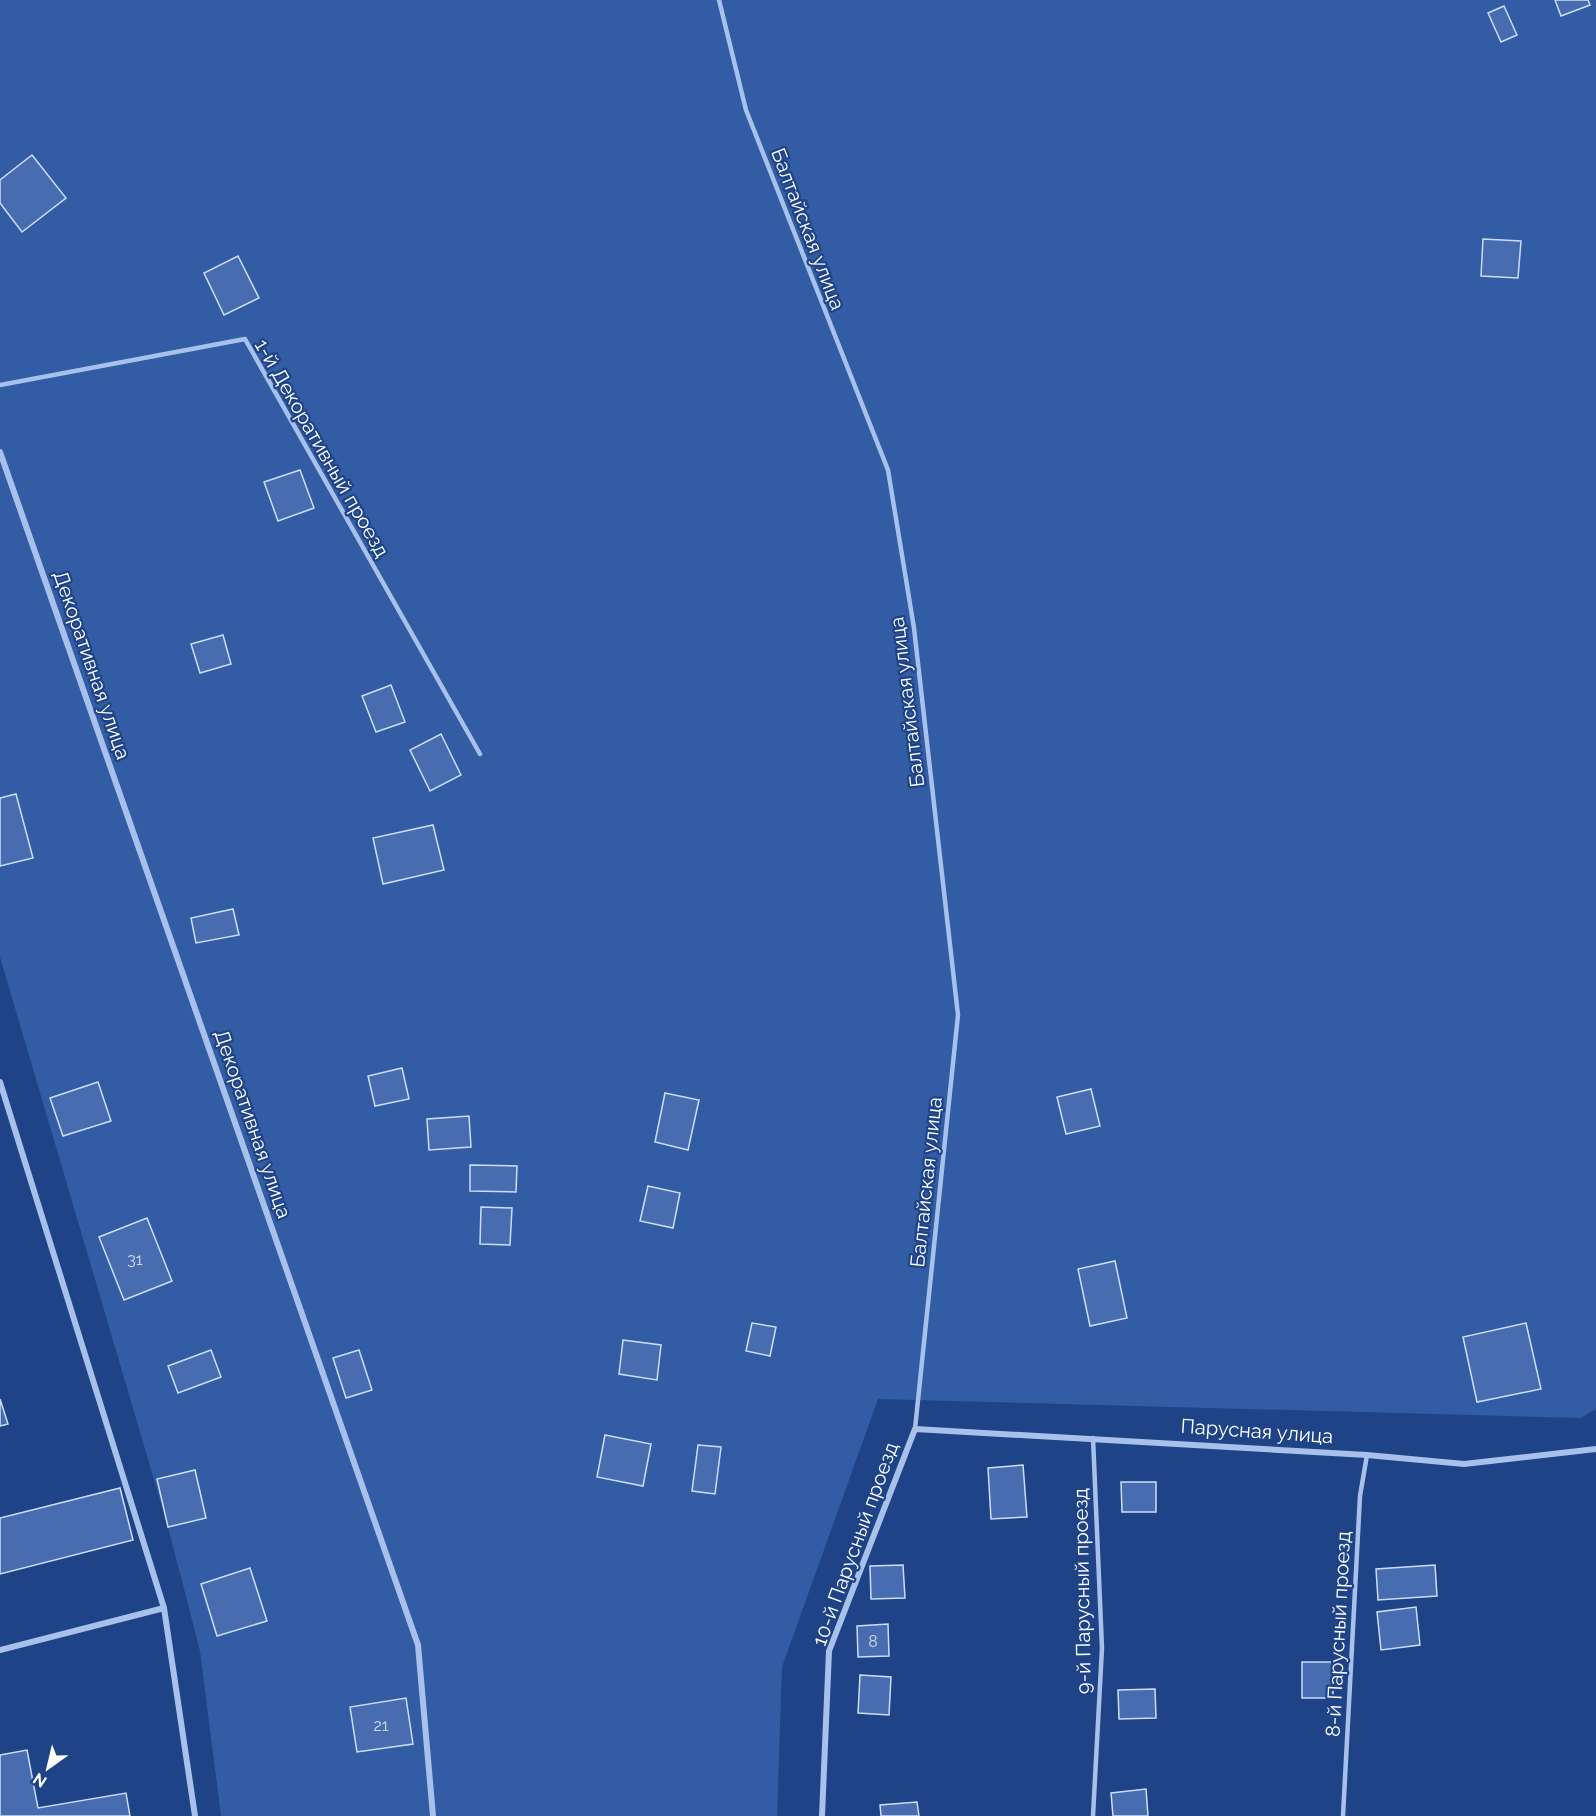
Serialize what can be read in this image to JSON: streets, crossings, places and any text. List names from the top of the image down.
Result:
{
  "streets": {
    "street": ["Декоративная улица", "Парусная улица", "10-й Парусный проезд"],
    "lane": [
      "Балтайская улица",
      "1-й Декоративный проезд",
      "9-й Парусный проезд",
      "8-й Парусный проезд"
    ]
  },
  "crossings": [
    ["Балтайская улица", "Парусная улица"],
    ["Балтайская улица", "10-й Парусный проезд"],
    ["Парусная улица", "10-й Парусный проезд"],
    ["Парусная улица", "9-й Парусный проезд"],
    ["Парусная улица", "8-й Парусный проезд"]
  ],
  "house_numbers": ["31", "8", "21"],
  "north": "bottom left"
}
